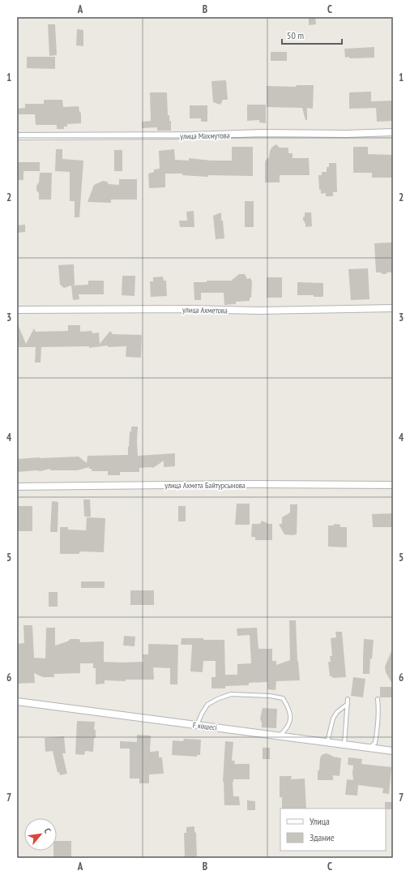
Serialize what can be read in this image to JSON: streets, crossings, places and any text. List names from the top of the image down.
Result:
{
  "streets": {
    "street": [
      "улица Махмутова",
      "улица Ахметова",
      "улица Ахмета Байтурсынова",
      "F көшесі"
    ]
  },
  "legend": ["Улица", "Здание"],
  "scale_bar": "50 m",
  "north": "top right",
  "grid": {
    "columns": ["A", "B", "C"],
    "rows": [
      "1",
      "2",
      "3",
      "4",
      "5",
      "6",
      "7"
    ]
  }
}
